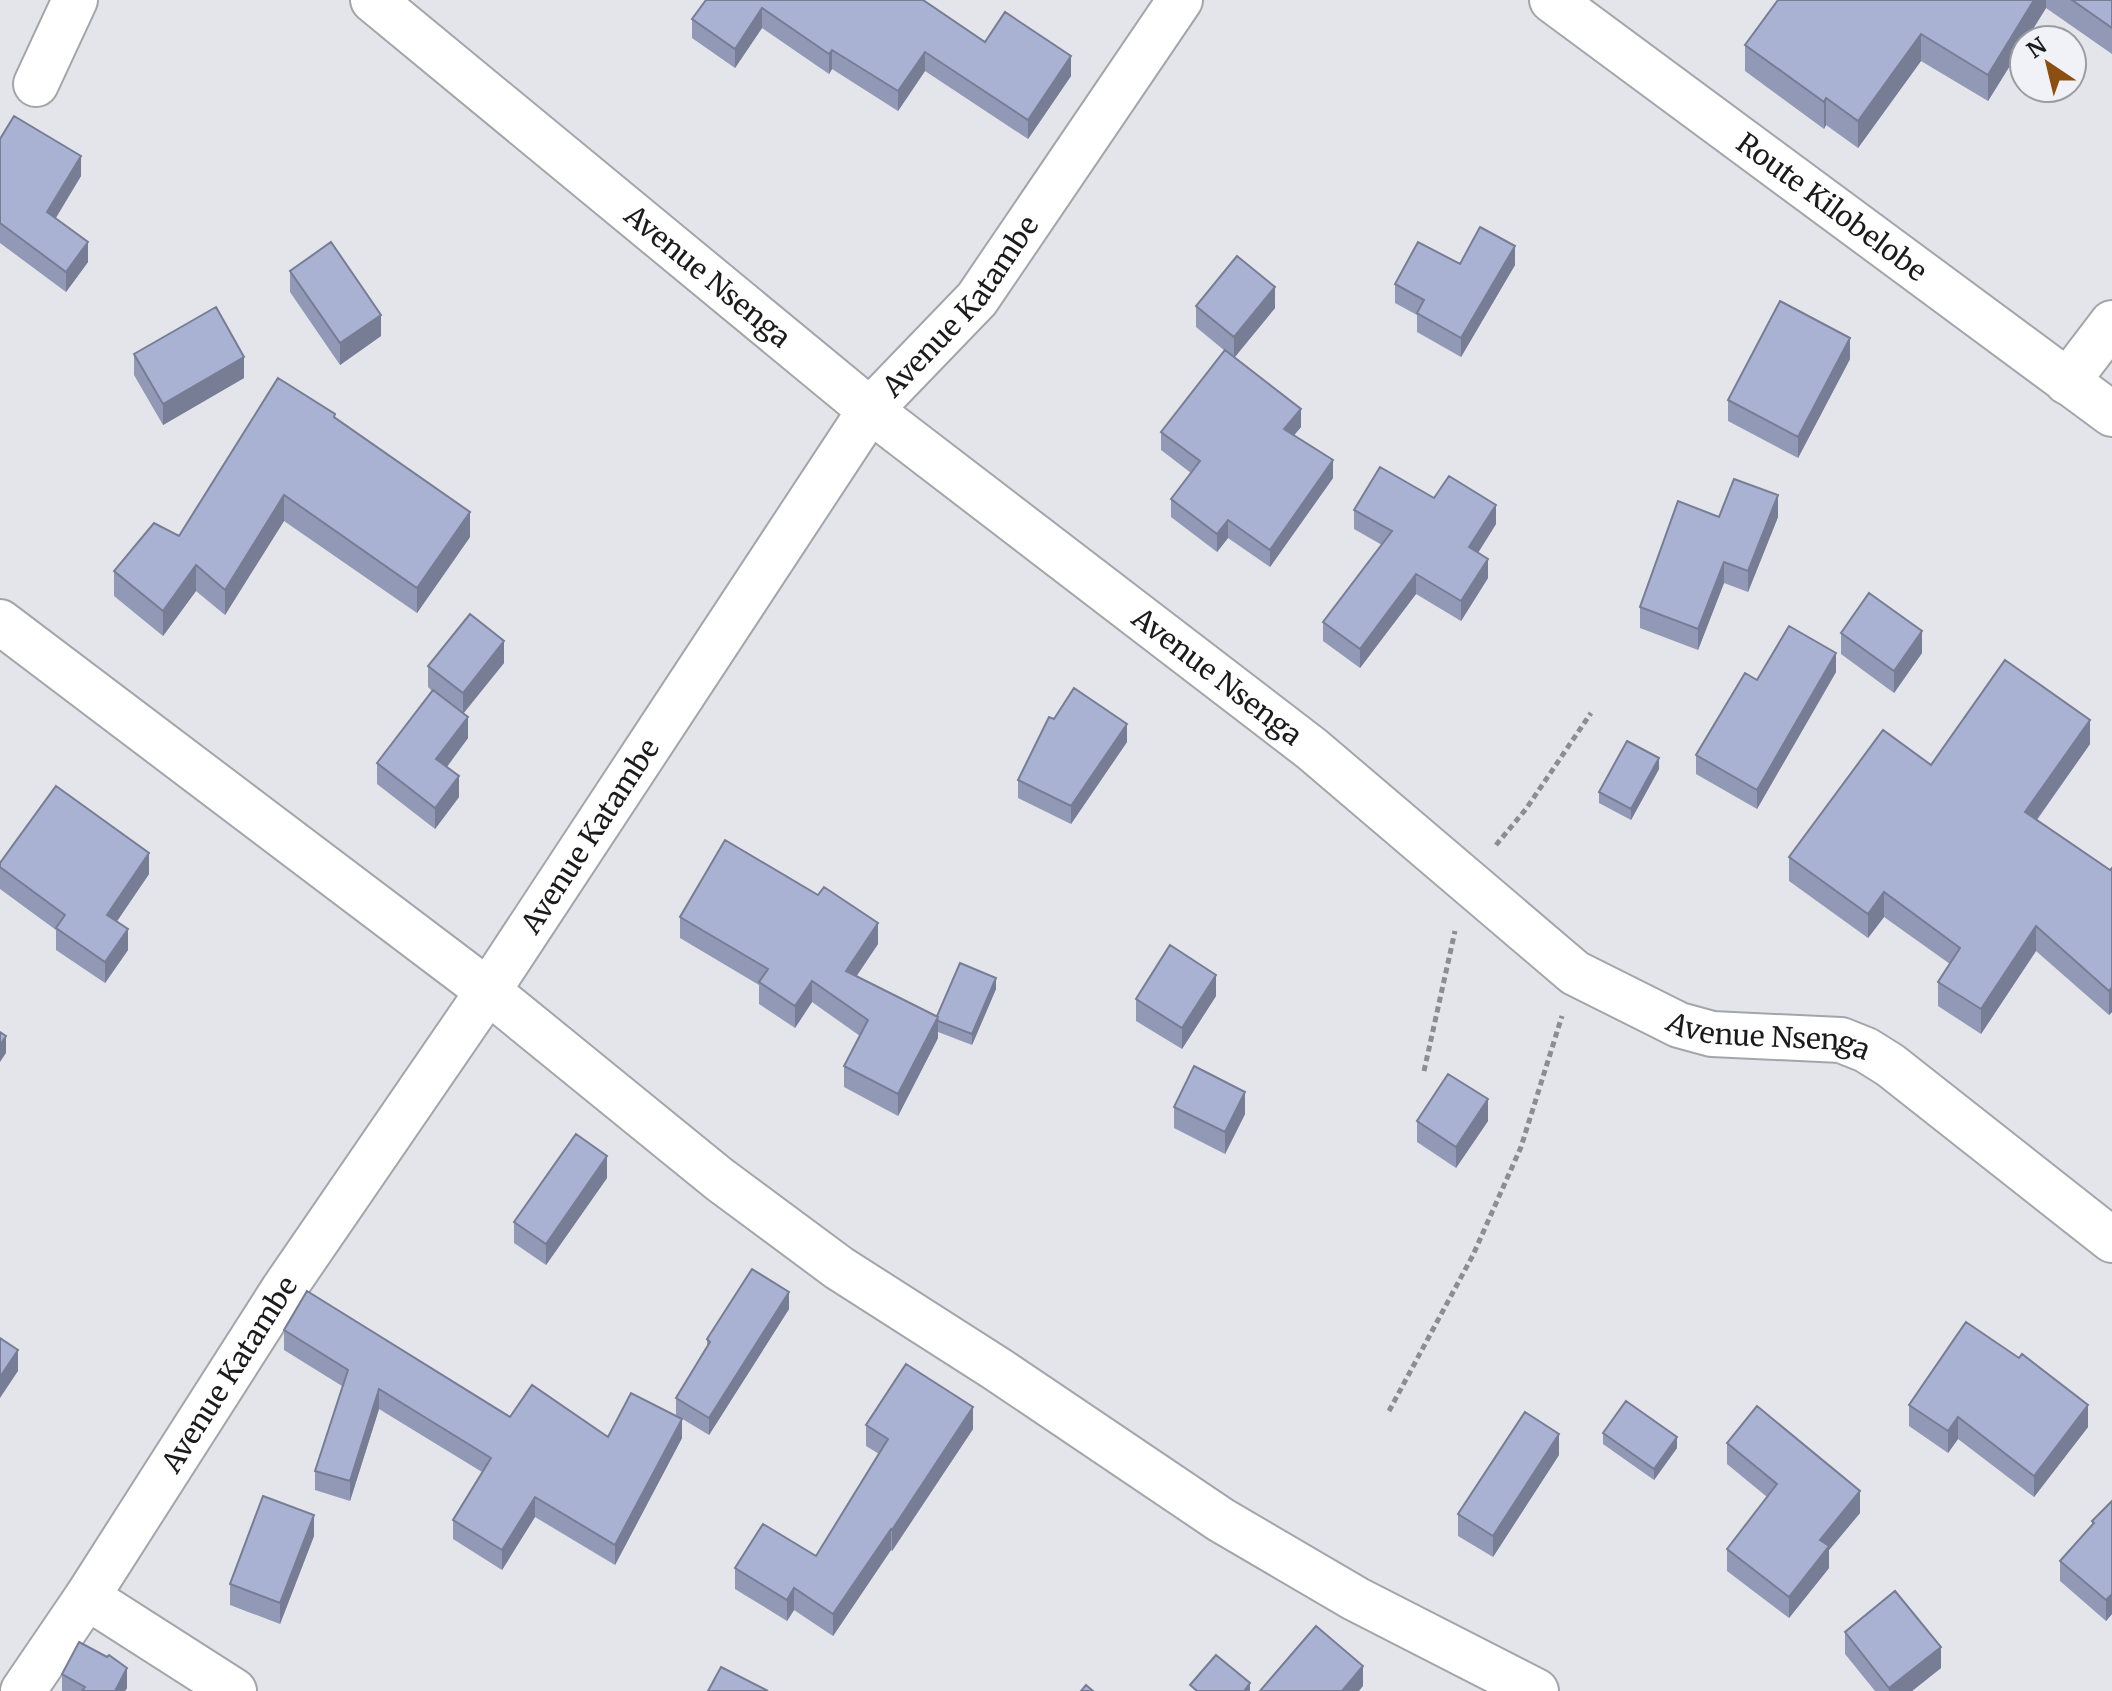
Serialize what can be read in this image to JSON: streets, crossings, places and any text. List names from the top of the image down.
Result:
{
  "streets": {
    "street": ["Route Kilobelobe", "Avenue Nsenga", "Avenue Katambe"]
  },
  "crossings": [
    ["Avenue Nsenga", "Avenue Katambe"]
  ],
  "north": "top left"
}
